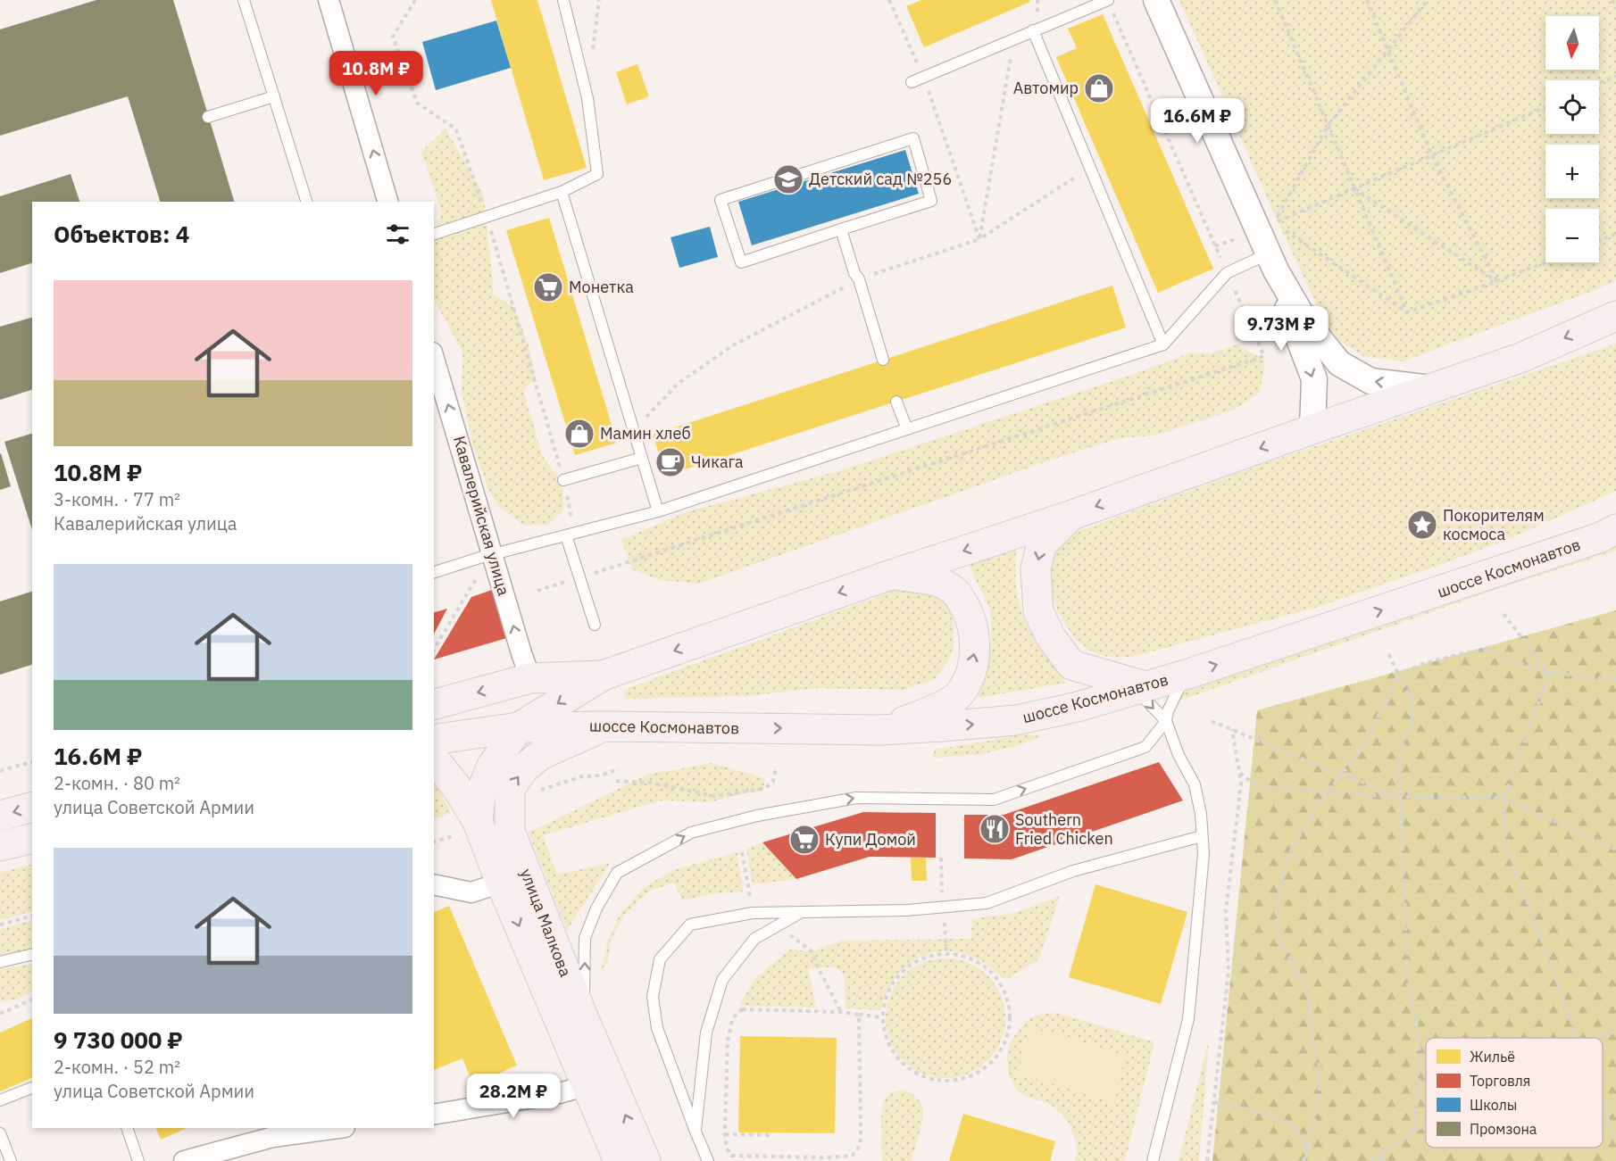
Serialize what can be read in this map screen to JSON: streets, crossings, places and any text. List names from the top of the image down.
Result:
{
  "streets": {
    "main road": ["шоссе Космонавтов", "улица Малкова"],
    "street": ["Кавалерийская улица"]
  },
  "crossings": [
    ["Кавалерийская улица", "шоссе Космонавтов"],
    ["шоссе Космонавтов", "улица Малкова"]
  ],
  "one_way": ["Кавалерийская улица"],
  "places": {
    "shop": ["Автомир", "Мамин хлеб"],
    "school or university": ["Детский сад №256"],
    "supermarket": ["Монетка", "Купи Домой"],
    "cafe": ["Чикага"],
    "place": ["Покорителям космоса"],
    "restaurant": ["Southern Fried Chicken"]
  },
  "legend": [
    "Жильё",
    "Торговля",
    "Школы",
    "Промзона"
  ],
  "north": "bottom",
  "page": {
    "map_buttons": ["+", "−"],
    "price": [
      "10.8M ₽",
      "16.6M ₽",
      "9.73M ₽",
      "28.2M ₽"
    ],
    "heading": "Объектов: 4",
    "list": [
      {
        "name": "10.8M ₽",
        "note": "3-комн. · 77 m² · Кавалерийская улица"
      },
      {
        "name": "16.6M ₽",
        "note": "2-комн. · 80 m² · улица Советской Армии"
      },
      {
        "name": "9 730 000 ₽",
        "note": "2-комн. · 52 m² · улица Советской Армии"
      }
    ]
  }
}
